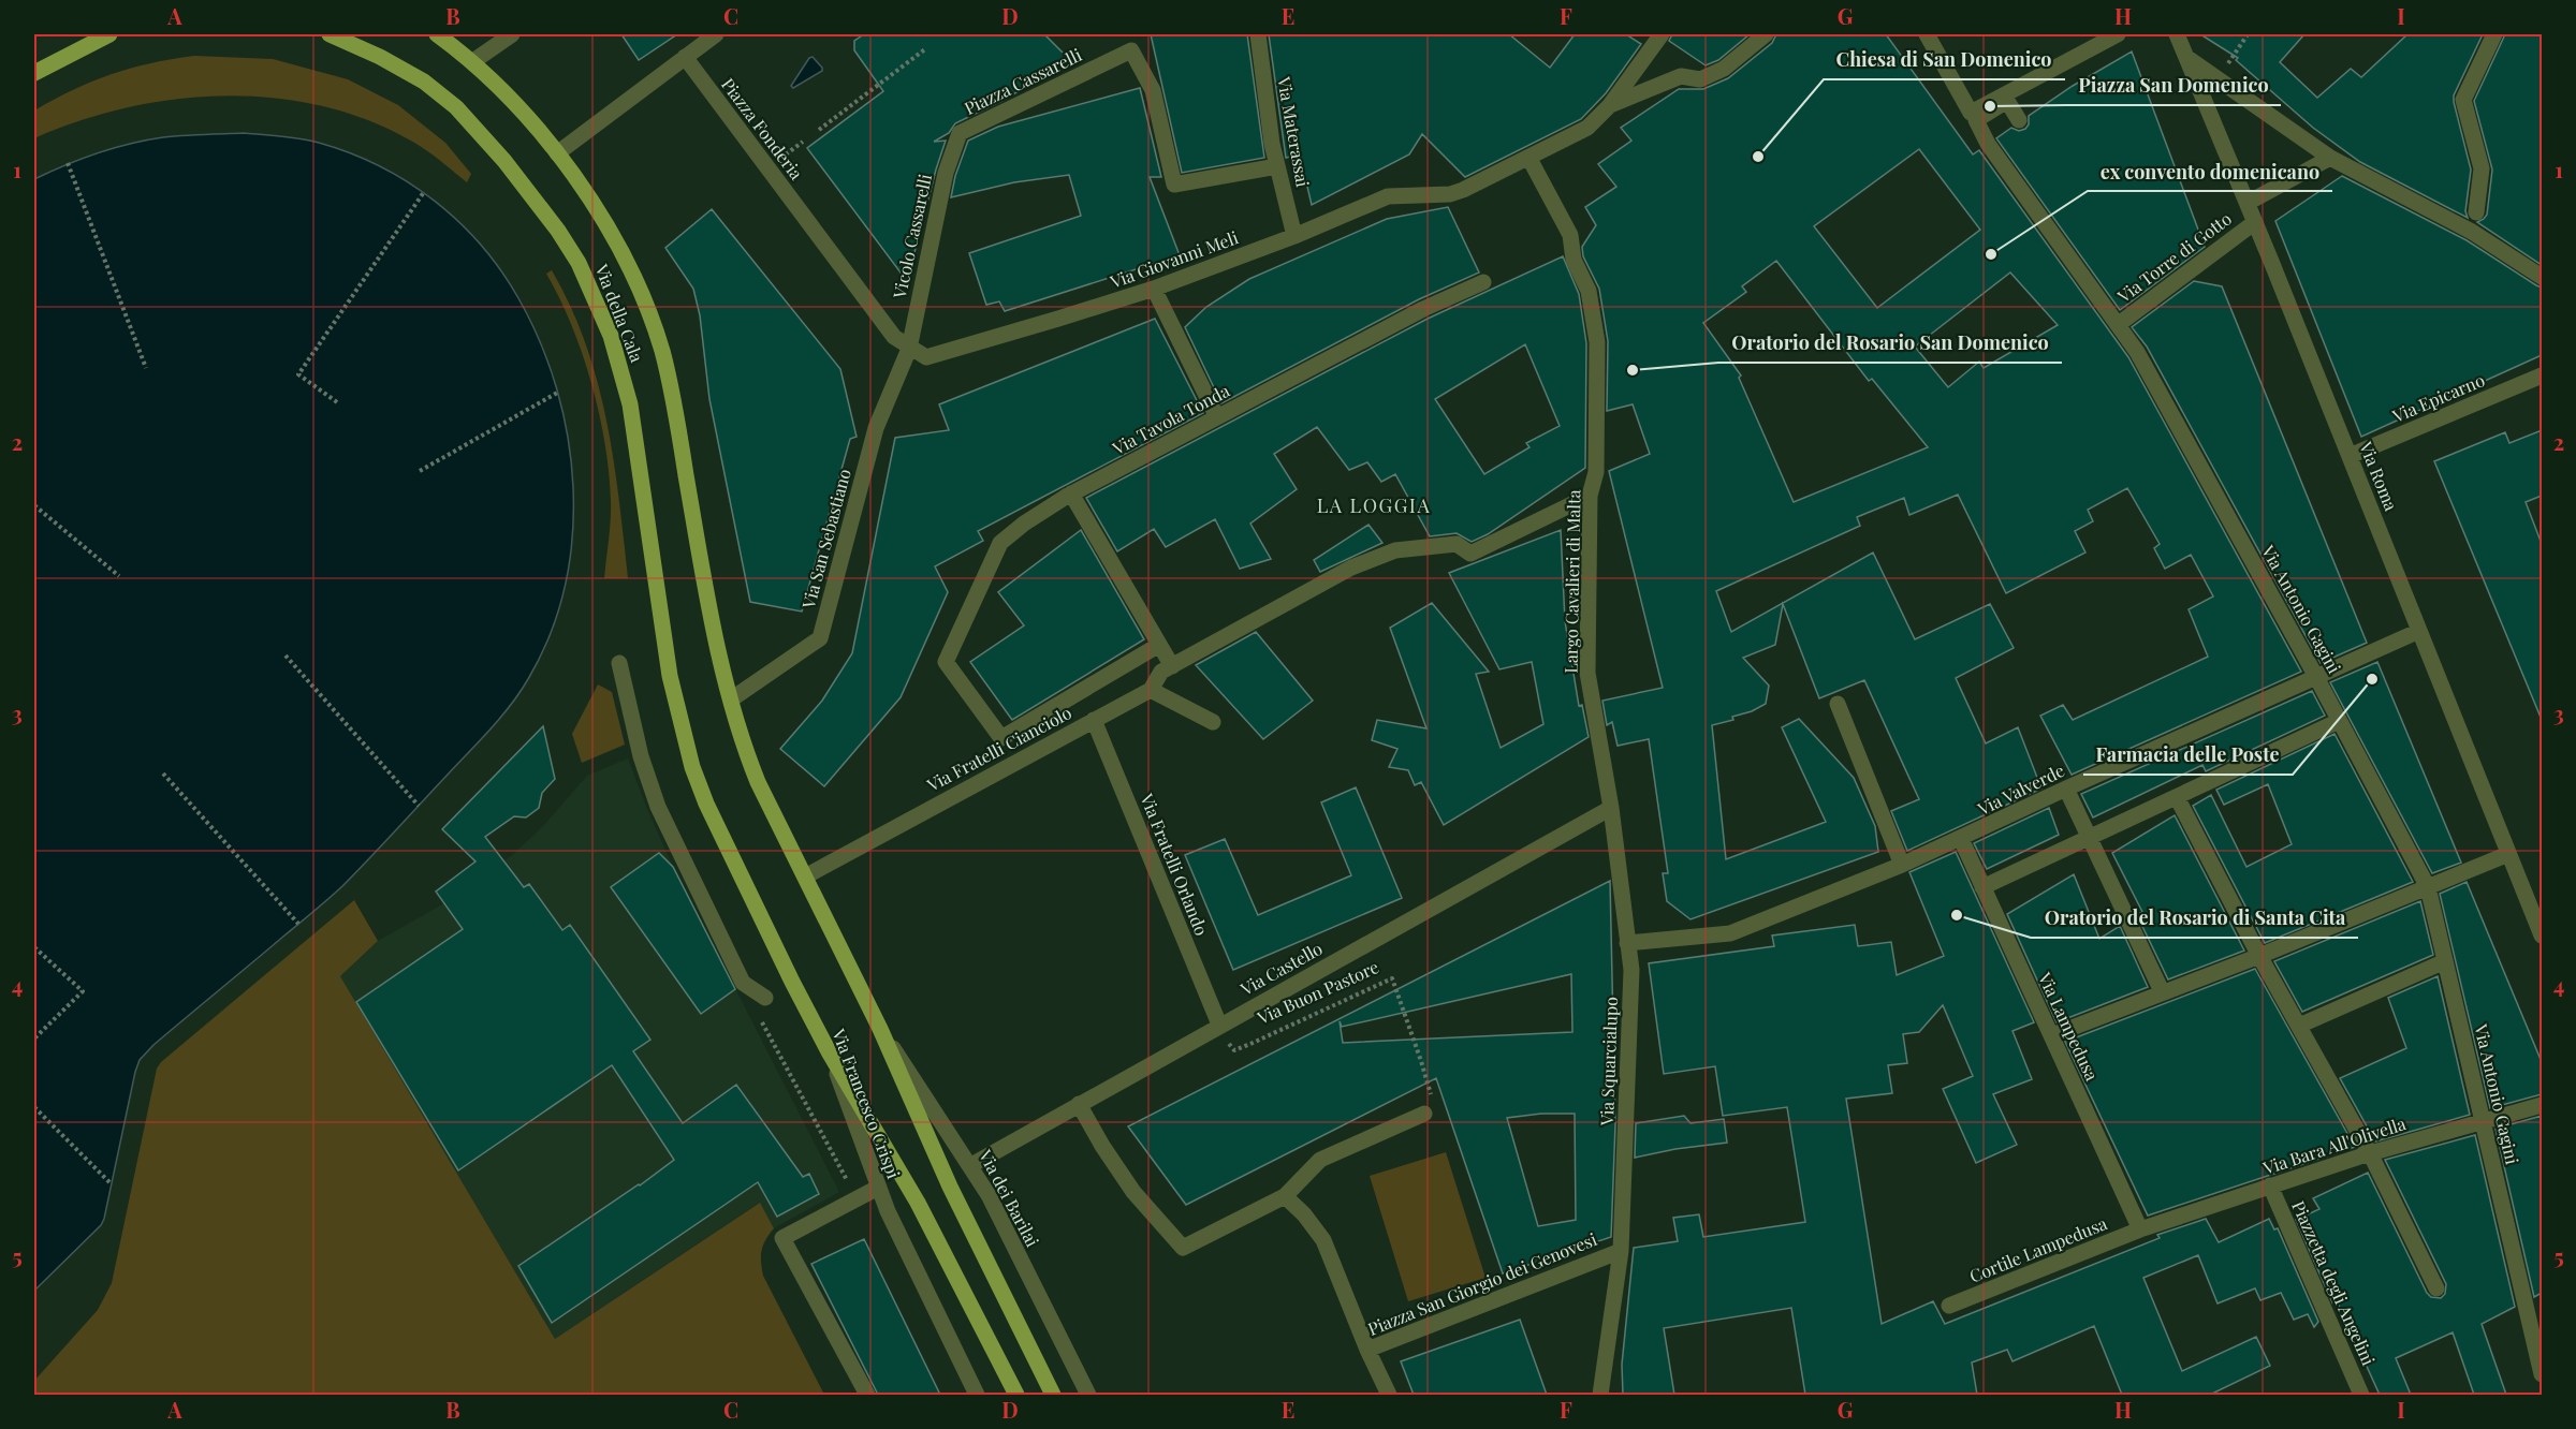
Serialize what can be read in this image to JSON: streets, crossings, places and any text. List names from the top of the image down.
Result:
{
  "streets": {
    "main road": ["Via della Cala", "Via Francesco Crispi"],
    "street": [
      "Piazza Cassarelli",
      "Piazza Fonderia",
      "Via Materassai",
      "Vicolo Cassarelli",
      "Via Torre di Gotto",
      "Via Giovanni Meli",
      "Via Epicarno",
      "Via Tavola Tonda",
      "Via Roma",
      "Via San Sebastiano",
      "Largo Cavalieri di Malta",
      "Via Antonio Gagini",
      "Via Fratelli Cianciolo",
      "Via Valverde",
      "Via Fratelli Orlando",
      "Via Castello",
      "Via Lampedusa",
      "Via Squarcialupo",
      "Via Bara All'Olivella",
      "Via dei Barilai",
      "Cortile Lampedusa",
      "Piazzetta degli Angelini",
      "Piazza San Giorgio dei Genovesi"
    ],
    "path": ["Via Buon Pastore"]
  },
  "crossings": [
    ["Piazza Cassarelli", "Via Materassai"],
    ["Piazza Cassarelli", "Vicolo Cassarelli"],
    ["Piazza Fonderia", "Vicolo Cassarelli"],
    ["Piazza Fonderia", "Via Giovanni Meli"],
    ["Piazza Fonderia", "Via San Sebastiano"],
    ["Via Materassai", "Via Giovanni Meli"],
    ["Vicolo Cassarelli", "Via Giovanni Meli"],
    ["Vicolo Cassarelli", "Via San Sebastiano"],
    ["Via Torre di Gotto", "Via Roma"],
    ["Via Torre di Gotto", "Via Antonio Gagini"],
    ["Via Giovanni Meli", "Via San Sebastiano"],
    ["Via Giovanni Meli", "Largo Cavalieri di Malta"],
    ["Via della Cala", "Via San Sebastiano"],
    ["Via della Cala", "Via Francesco Crispi"],
    ["Via Epicarno", "Via Roma"],
    ["Via Roma", "Via Valverde"],
    ["Largo Cavalieri di Malta", "Via Squarcialupo"],
    ["Via Antonio Gagini", "Via Valverde"],
    ["Via Antonio Gagini", "Via Bara All'Olivella"],
    ["Via Fratelli Cianciolo", "Via Fratelli Orlando"],
    ["Via Valverde", "Via Lampedusa"],
    ["Via Valverde", "Via Squarcialupo"],
    ["Via Fratelli Orlando", "Via Castello"],
    ["Via Fratelli Orlando", "Via Buon Pastore"],
    ["Via Castello", "Via Buon Pastore"],
    ["Via Castello", "Via Squarcialupo"],
    ["Via Castello", "Via dei Barilai"],
    ["Via Lampedusa", "Via Bara All'Olivella"],
    ["Via Lampedusa", "Cortile Lampedusa"],
    ["Via Squarcialupo", "Piazza San Giorgio dei Genovesi"],
    ["Via Bara All'Olivella", "Cortile Lampedusa"],
    ["Via Bara All'Olivella", "Piazzetta degli Angelini"]
  ],
  "districts": ["LA LOGGIA"],
  "places": [
    "Piazza San Domenico",
    "Chiesa di San Domenico",
    "ex convento domenicano",
    "Oratorio del Rosario San Domenico",
    "Farmacia delle Poste",
    "Oratorio del Rosario di Santa Cita"
  ],
  "grid": {
    "columns": [
      "A",
      "B",
      "C",
      "D",
      "E",
      "F",
      "G",
      "H",
      "I"
    ],
    "rows": [
      "1",
      "2",
      "3",
      "4",
      "5"
    ]
  }
}
